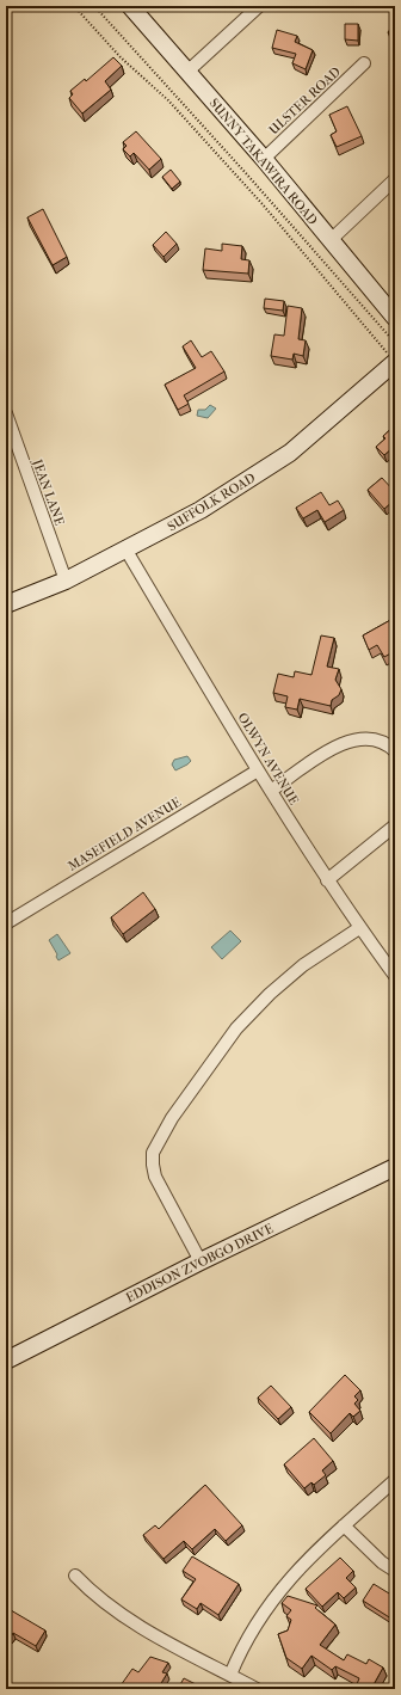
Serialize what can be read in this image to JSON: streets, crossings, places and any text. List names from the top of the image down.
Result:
{
  "streets": {
    "street": [
      "ULSTER ROAD",
      "SUNNY TAKAWIRA ROAD",
      "JEAN LANE",
      "SUFFOLK ROAD",
      "OLWYN AVENUE",
      "MASEFIELD AVENUE",
      "EDDISON ZVOBGO DRIVE"
    ]
  },
  "crossings": [
    ["ULSTER ROAD", "SUNNY TAKAWIRA ROAD"],
    ["JEAN LANE", "SUFFOLK ROAD"],
    ["SUFFOLK ROAD", "OLWYN AVENUE"],
    ["OLWYN AVENUE", "MASEFIELD AVENUE"]
  ]
}
